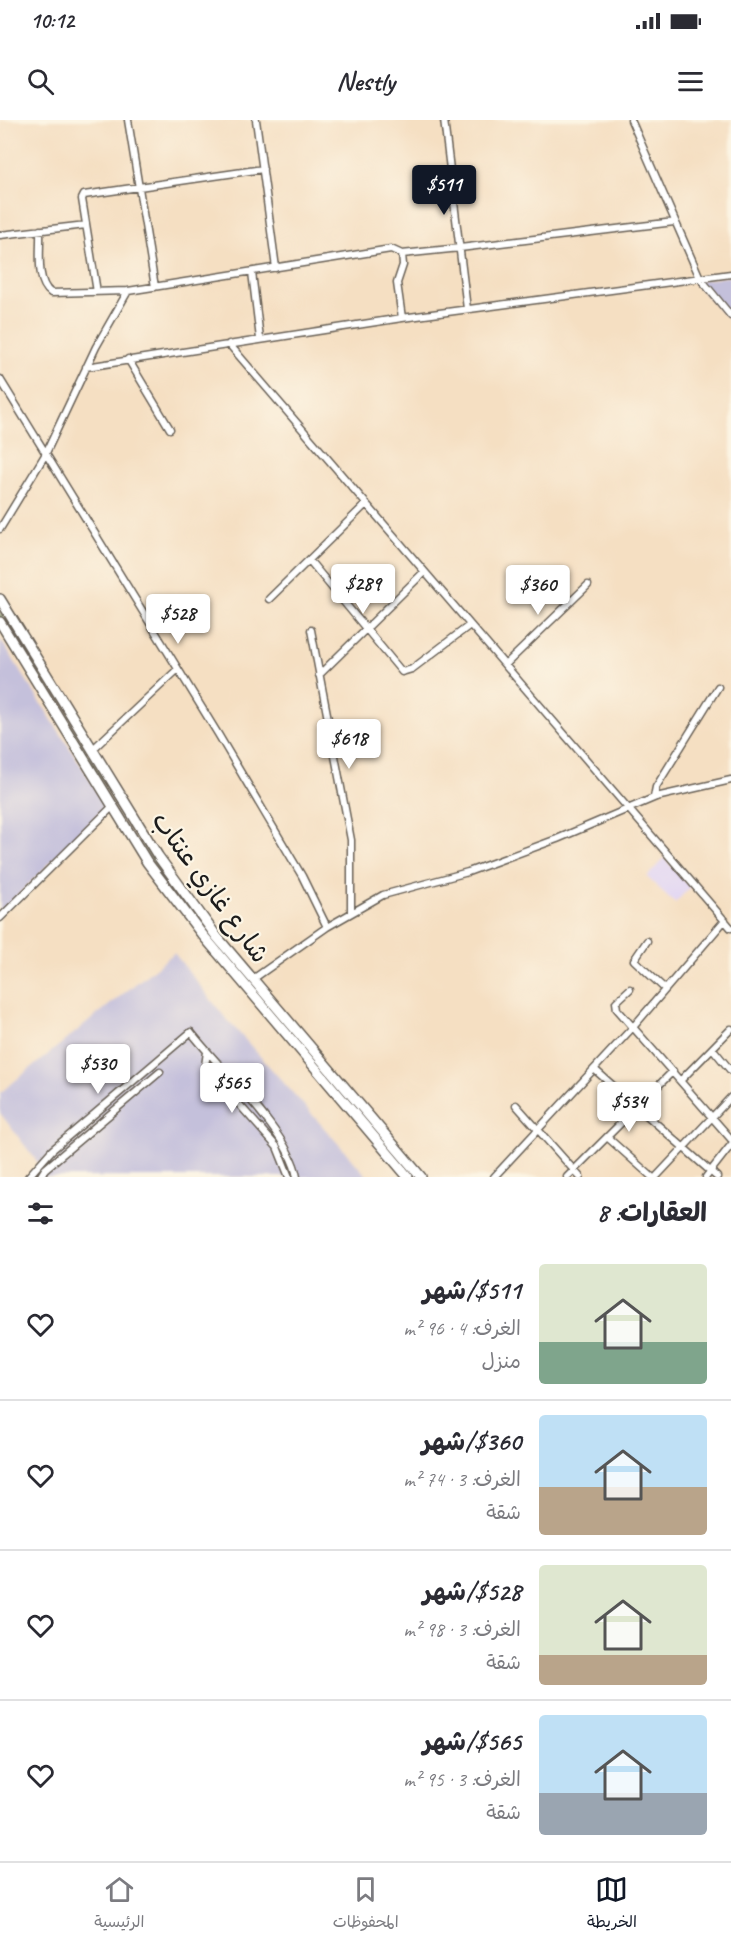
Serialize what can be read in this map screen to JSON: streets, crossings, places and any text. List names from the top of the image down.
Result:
{
  "streets": {
    "highway": ["شارع غازي عنتاب"]
  },
  "page": {
    "status": "10:12",
    "header": "Nestly",
    "price": [
      "$511",
      "$289",
      "$360",
      "$528",
      "$618",
      "$530",
      "$565",
      "$534"
    ],
    "heading": "العقارات: 8",
    "list": [
      {
        "name": "$511/شهر",
        "note": "الغرف: 4 · 96 m² · منزل"
      },
      {
        "name": "$360/شهر",
        "note": "الغرف: 3 · 74 m² · شقة"
      },
      {
        "name": "$528/شهر",
        "note": "الغرف: 3 · 98 m² · شقة"
      },
      {
        "name": "$565/شهر",
        "note": "الغرف: 3 · 95 m² · شقة"
      }
    ],
    "tabs": ["الخريطة", "المحفوظات", "الرئيسية"]
  }
}
